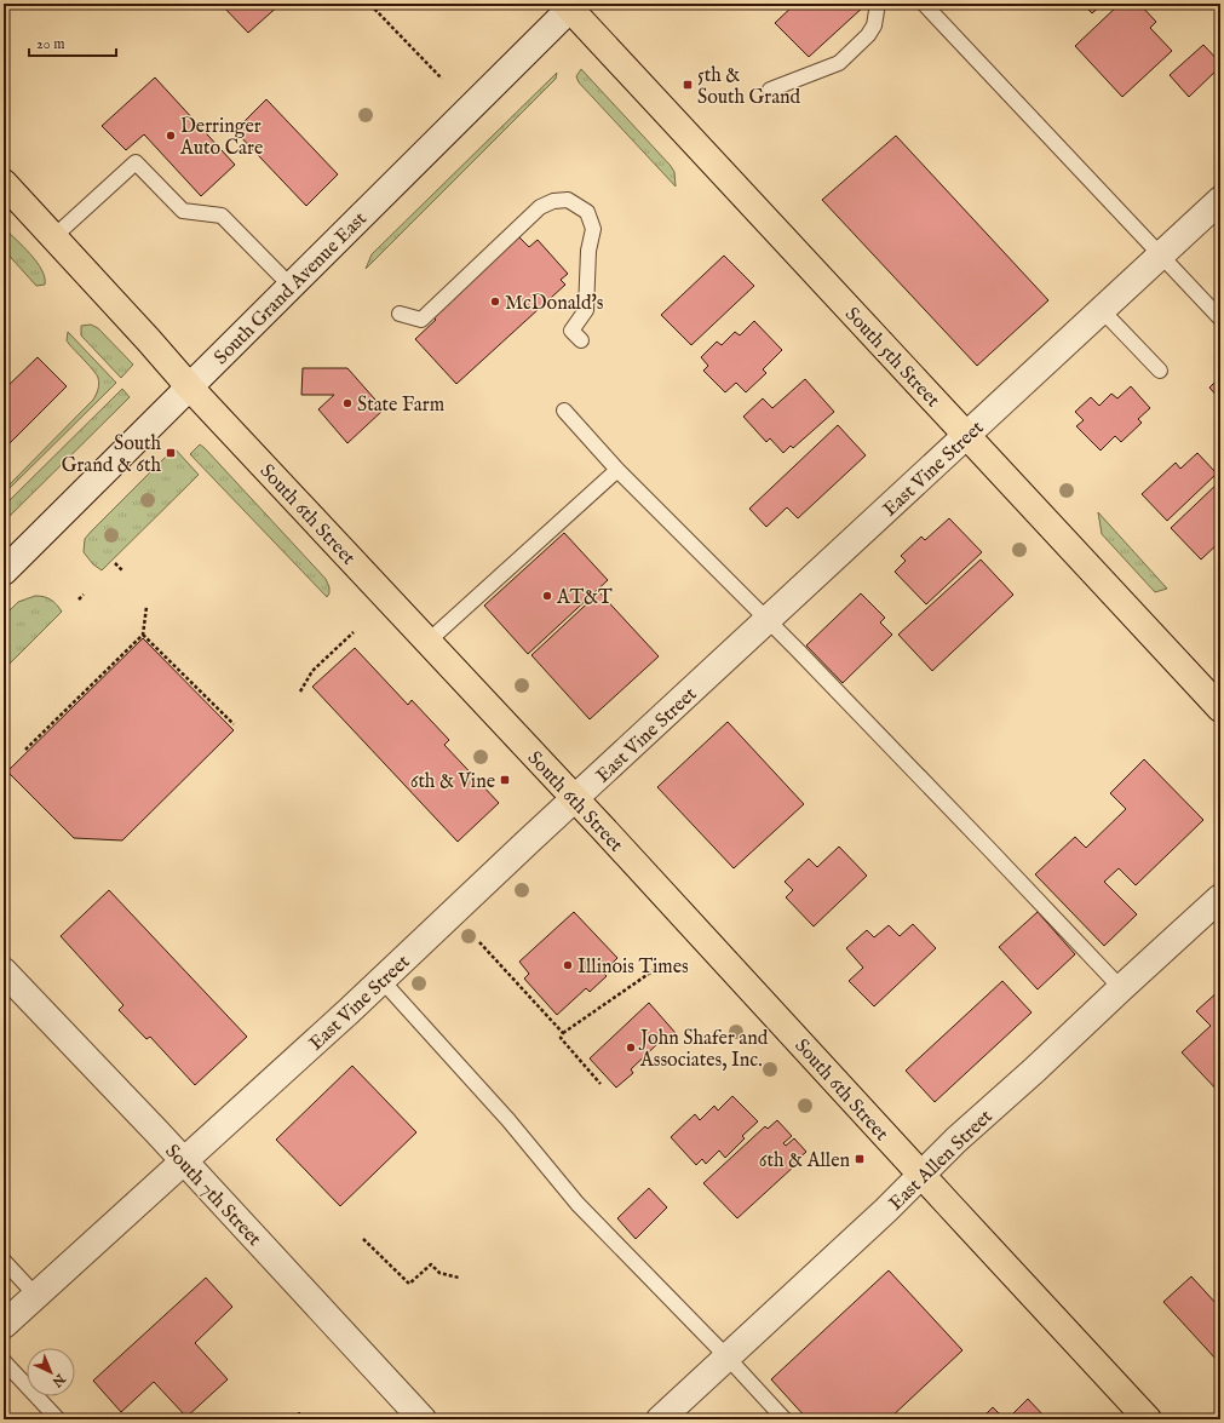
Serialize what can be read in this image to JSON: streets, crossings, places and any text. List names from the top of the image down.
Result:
{
  "streets": {
    "main road": ["South 5th Street", "South 6th Street"],
    "street": [
      "South Grand Avenue East",
      "East Vine Street",
      "East Allen Street",
      "South 7th Street"
    ]
  },
  "crossings": [
    ["South Grand Avenue East", "South 5th Street"],
    ["South Grand Avenue East", "South 6th Street"],
    ["South 5th Street", "East Vine Street"],
    ["East Vine Street", "South 6th Street"],
    ["East Vine Street", "South 7th Street"],
    ["South 6th Street", "East Allen Street"]
  ],
  "places": {
    "transit": [
      "5th & South Grand",
      "South Grand & 6th",
      "6th & Vine",
      "6th & Allen"
    ],
    "other": [
      "Derringer Auto Care",
      "McDonald's",
      "State Farm",
      "AT&T",
      "Illinois Times",
      "John Shafer and Associates, Inc."
    ]
  },
  "scale_bar": "20 m",
  "north": "bottom right"
}
